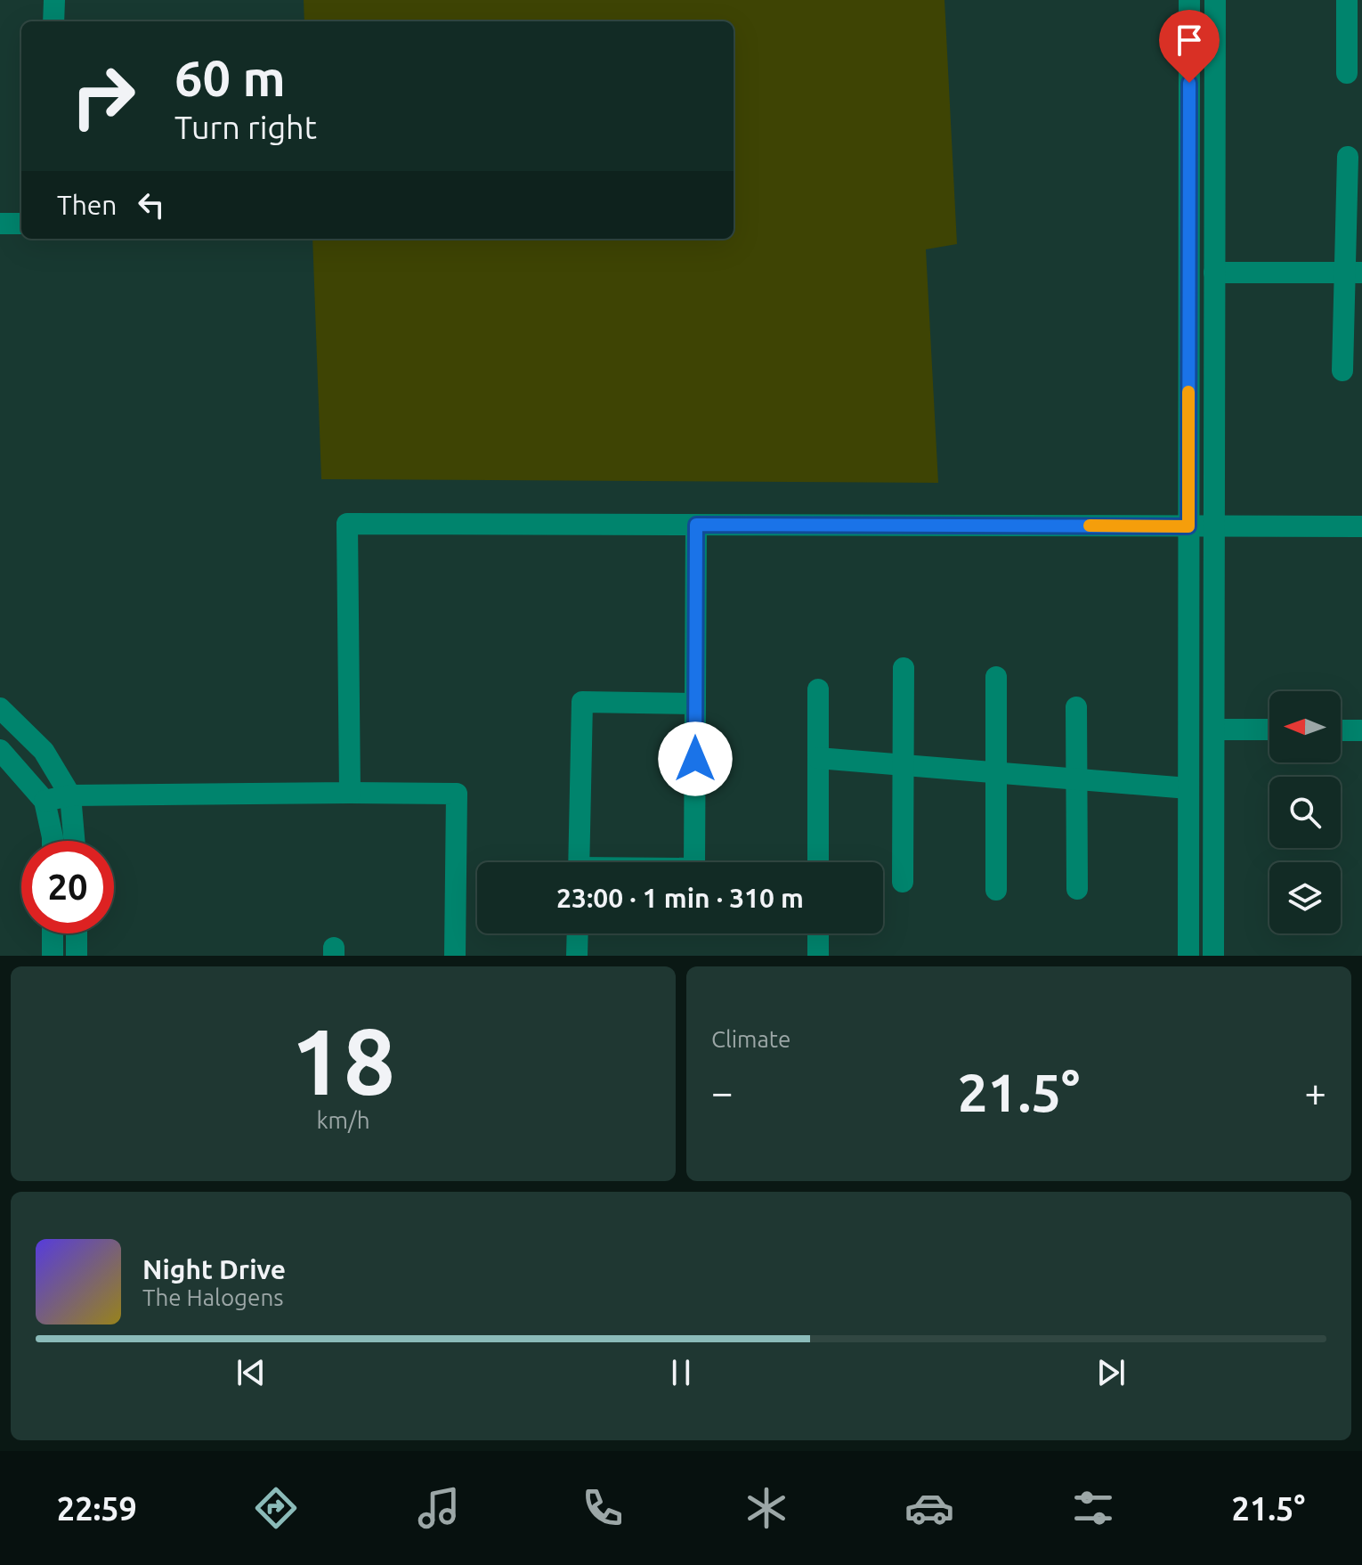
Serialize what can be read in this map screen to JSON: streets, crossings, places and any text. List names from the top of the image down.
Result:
{
  "north": "left",
  "page": {
    "turn": ["60 m", "Turn right"],
    "then": "Then",
    "limit": "20",
    "trip": "23:00 · 1 min · 310 m",
    "tile": [
      ["18", "km/h"],
      "Climate"
    ],
    "heat": ["−", "21.5°", "+"],
    "song": ["Night Drive", "The Halogens"],
    "tabs": ["22:59", "21.5°"]
  }
}
